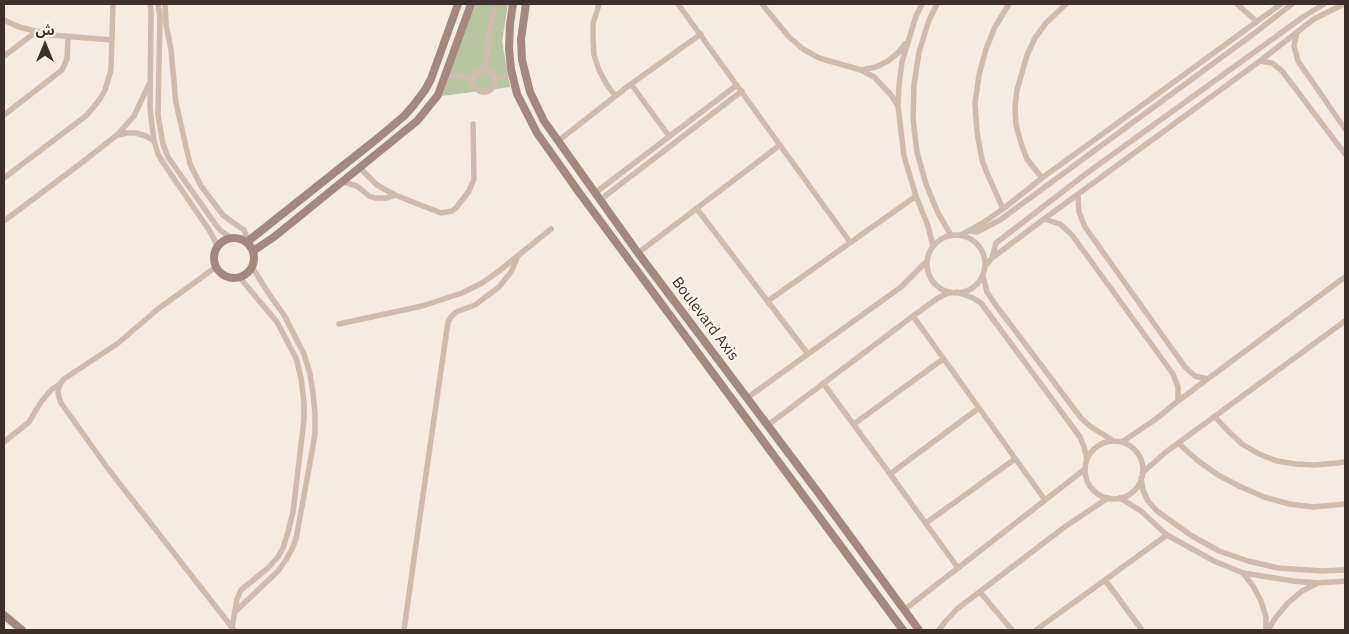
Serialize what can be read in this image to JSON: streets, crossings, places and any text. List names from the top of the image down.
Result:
{
  "streets": {
    "street": ["Boulevard Axis"]
  },
  "north": "top"
}
